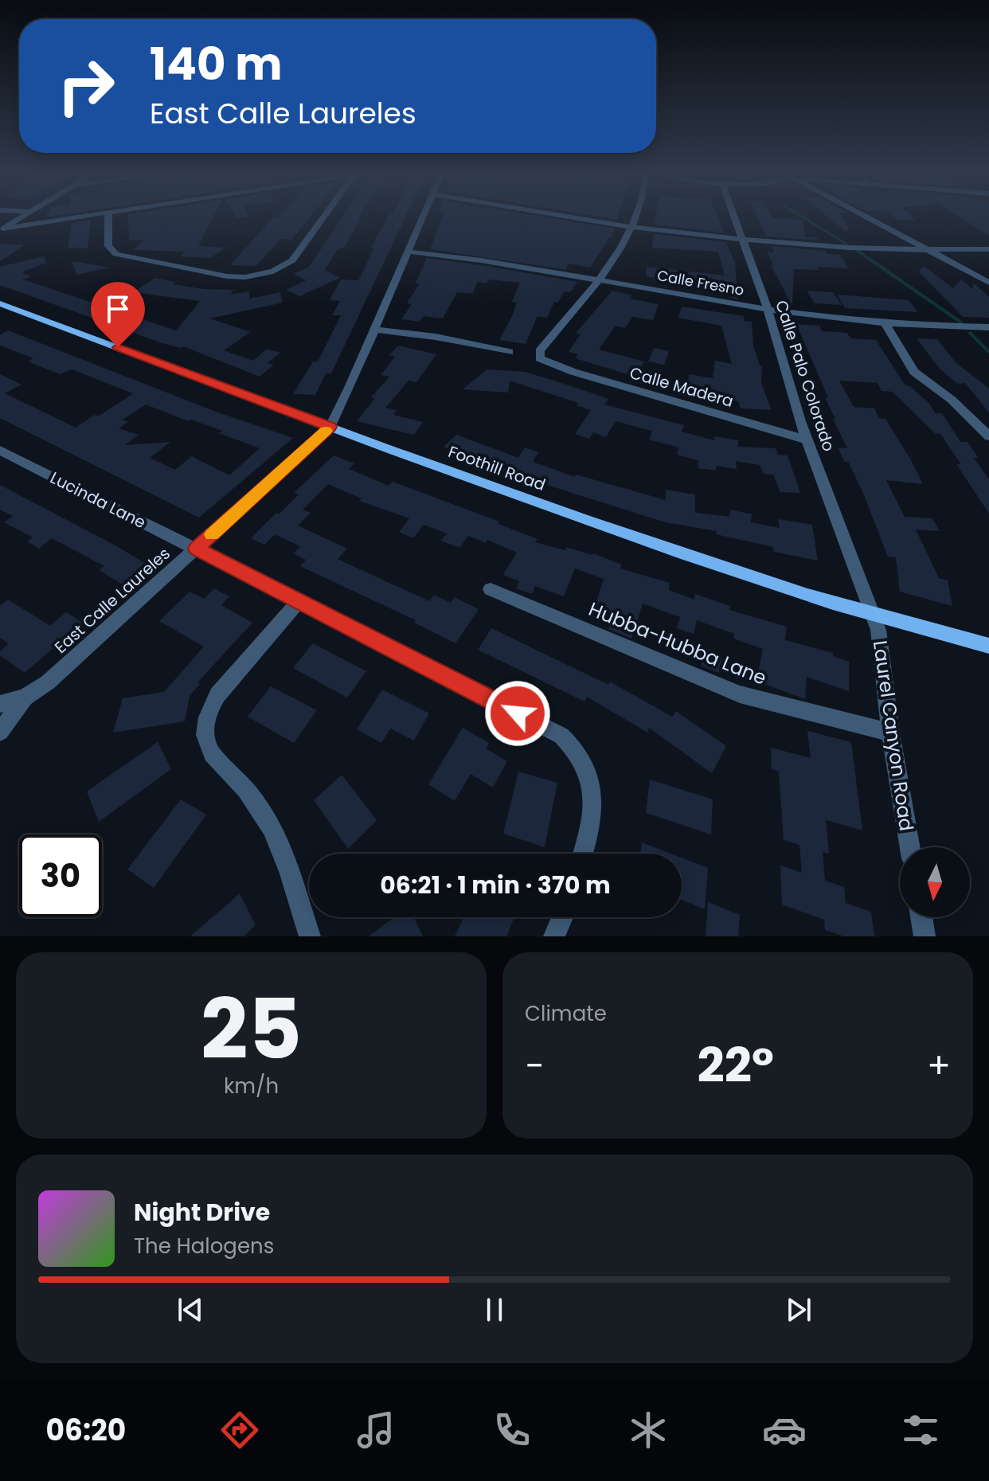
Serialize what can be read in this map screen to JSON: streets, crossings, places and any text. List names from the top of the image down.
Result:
{
  "streets": {
    "main road": ["Foothill Road"],
    "street": [
      "Calle Fresno",
      "Calle Palo Colorado",
      "Calle Madera",
      "Lucinda Lane",
      "East Calle Laureles",
      "Hubba-Hubba Lane",
      "Laurel Canyon Road"
    ]
  },
  "crossings": [
    ["Calle Fresno", "Calle Palo Colorado"],
    ["Calle Fresno", "Calle Madera"],
    ["Calle Fresno", "East Calle Laureles"],
    ["Calle Palo Colorado", "Calle Madera"],
    ["Calle Palo Colorado", "Foothill Road"],
    ["Calle Palo Colorado", "Laurel Canyon Road"],
    ["Foothill Road", "East Calle Laureles"],
    ["Foothill Road", "Laurel Canyon Road"],
    ["Lucinda Lane", "East Calle Laureles"],
    ["Hubba-Hubba Lane", "Laurel Canyon Road"]
  ],
  "north": "bottom",
  "page": {
    "turn": ["140 m", "East Calle Laureles"],
    "limit": "30",
    "trip": "06:21 · 1 min · 370 m",
    "tile": [
      ["25", "km/h"],
      "Climate"
    ],
    "heat": ["−", "22°", "+"],
    "song": ["Night Drive", "The Halogens"],
    "tabs": "06:20"
  }
}
